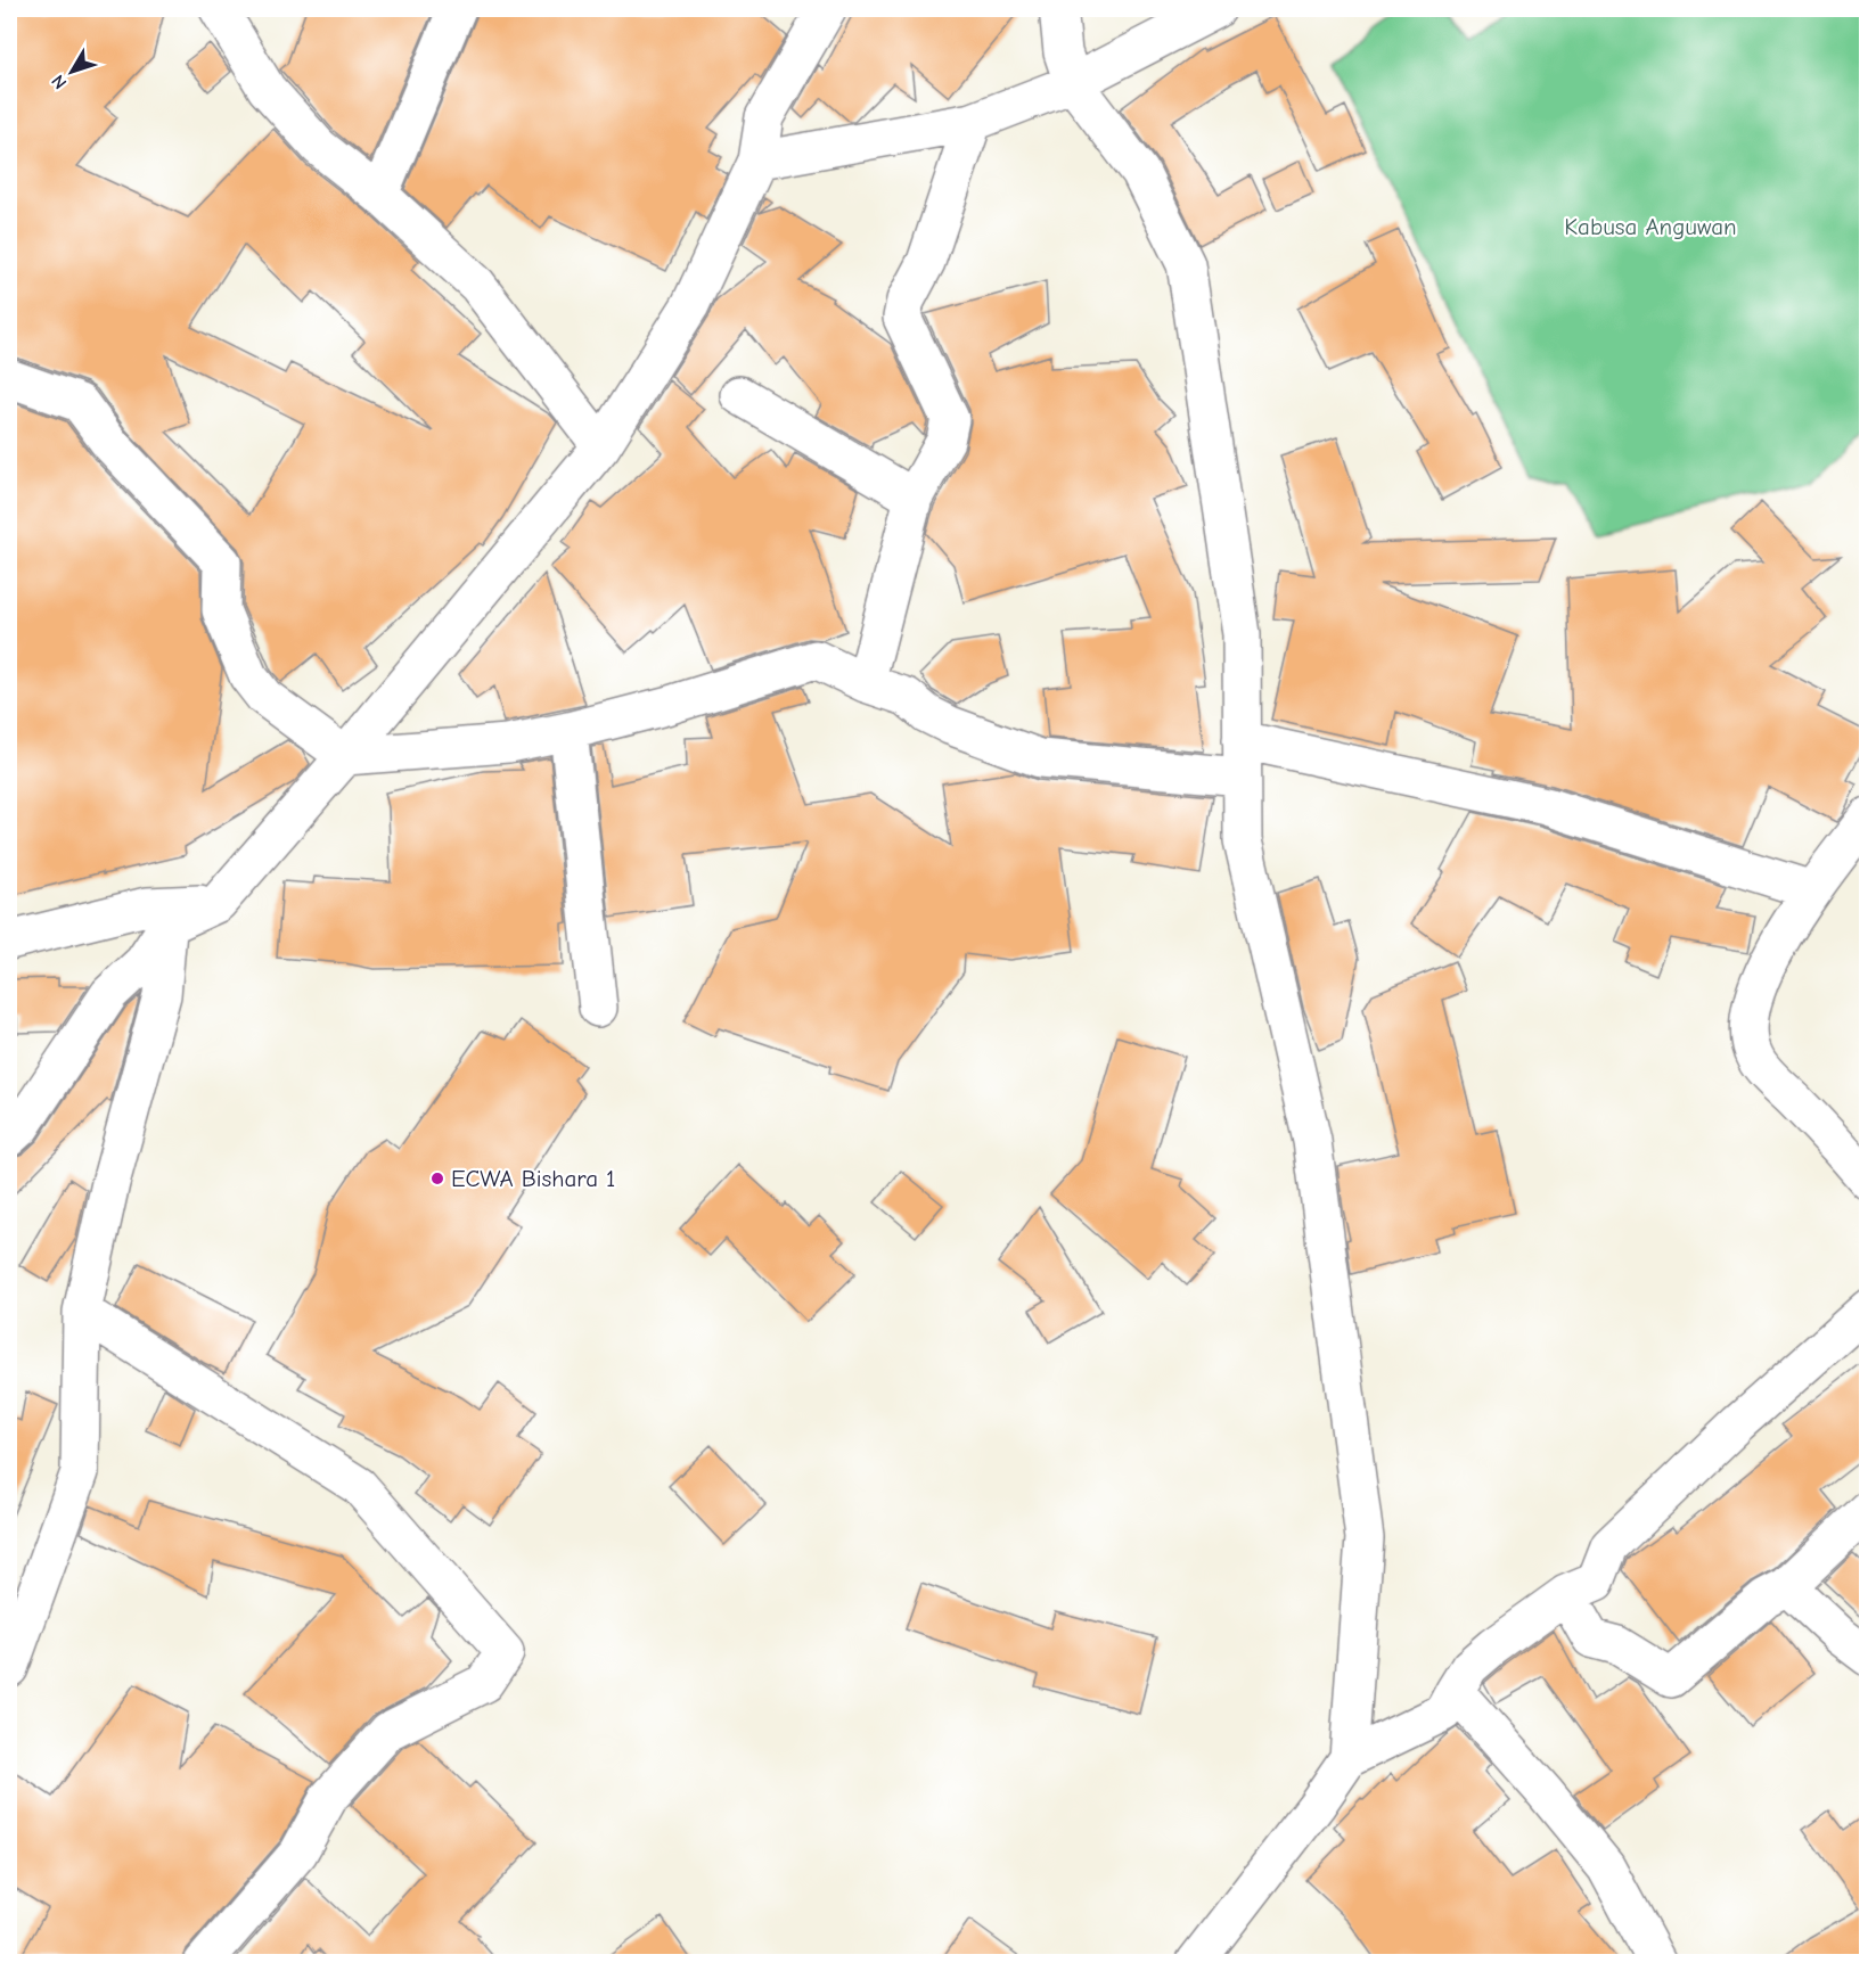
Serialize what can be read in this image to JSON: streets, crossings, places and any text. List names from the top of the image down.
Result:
{
  "parks": ["Kabusa Anguwan"],
  "places": ["ECWA Bishara 1"],
  "north": "bottom left"
}
